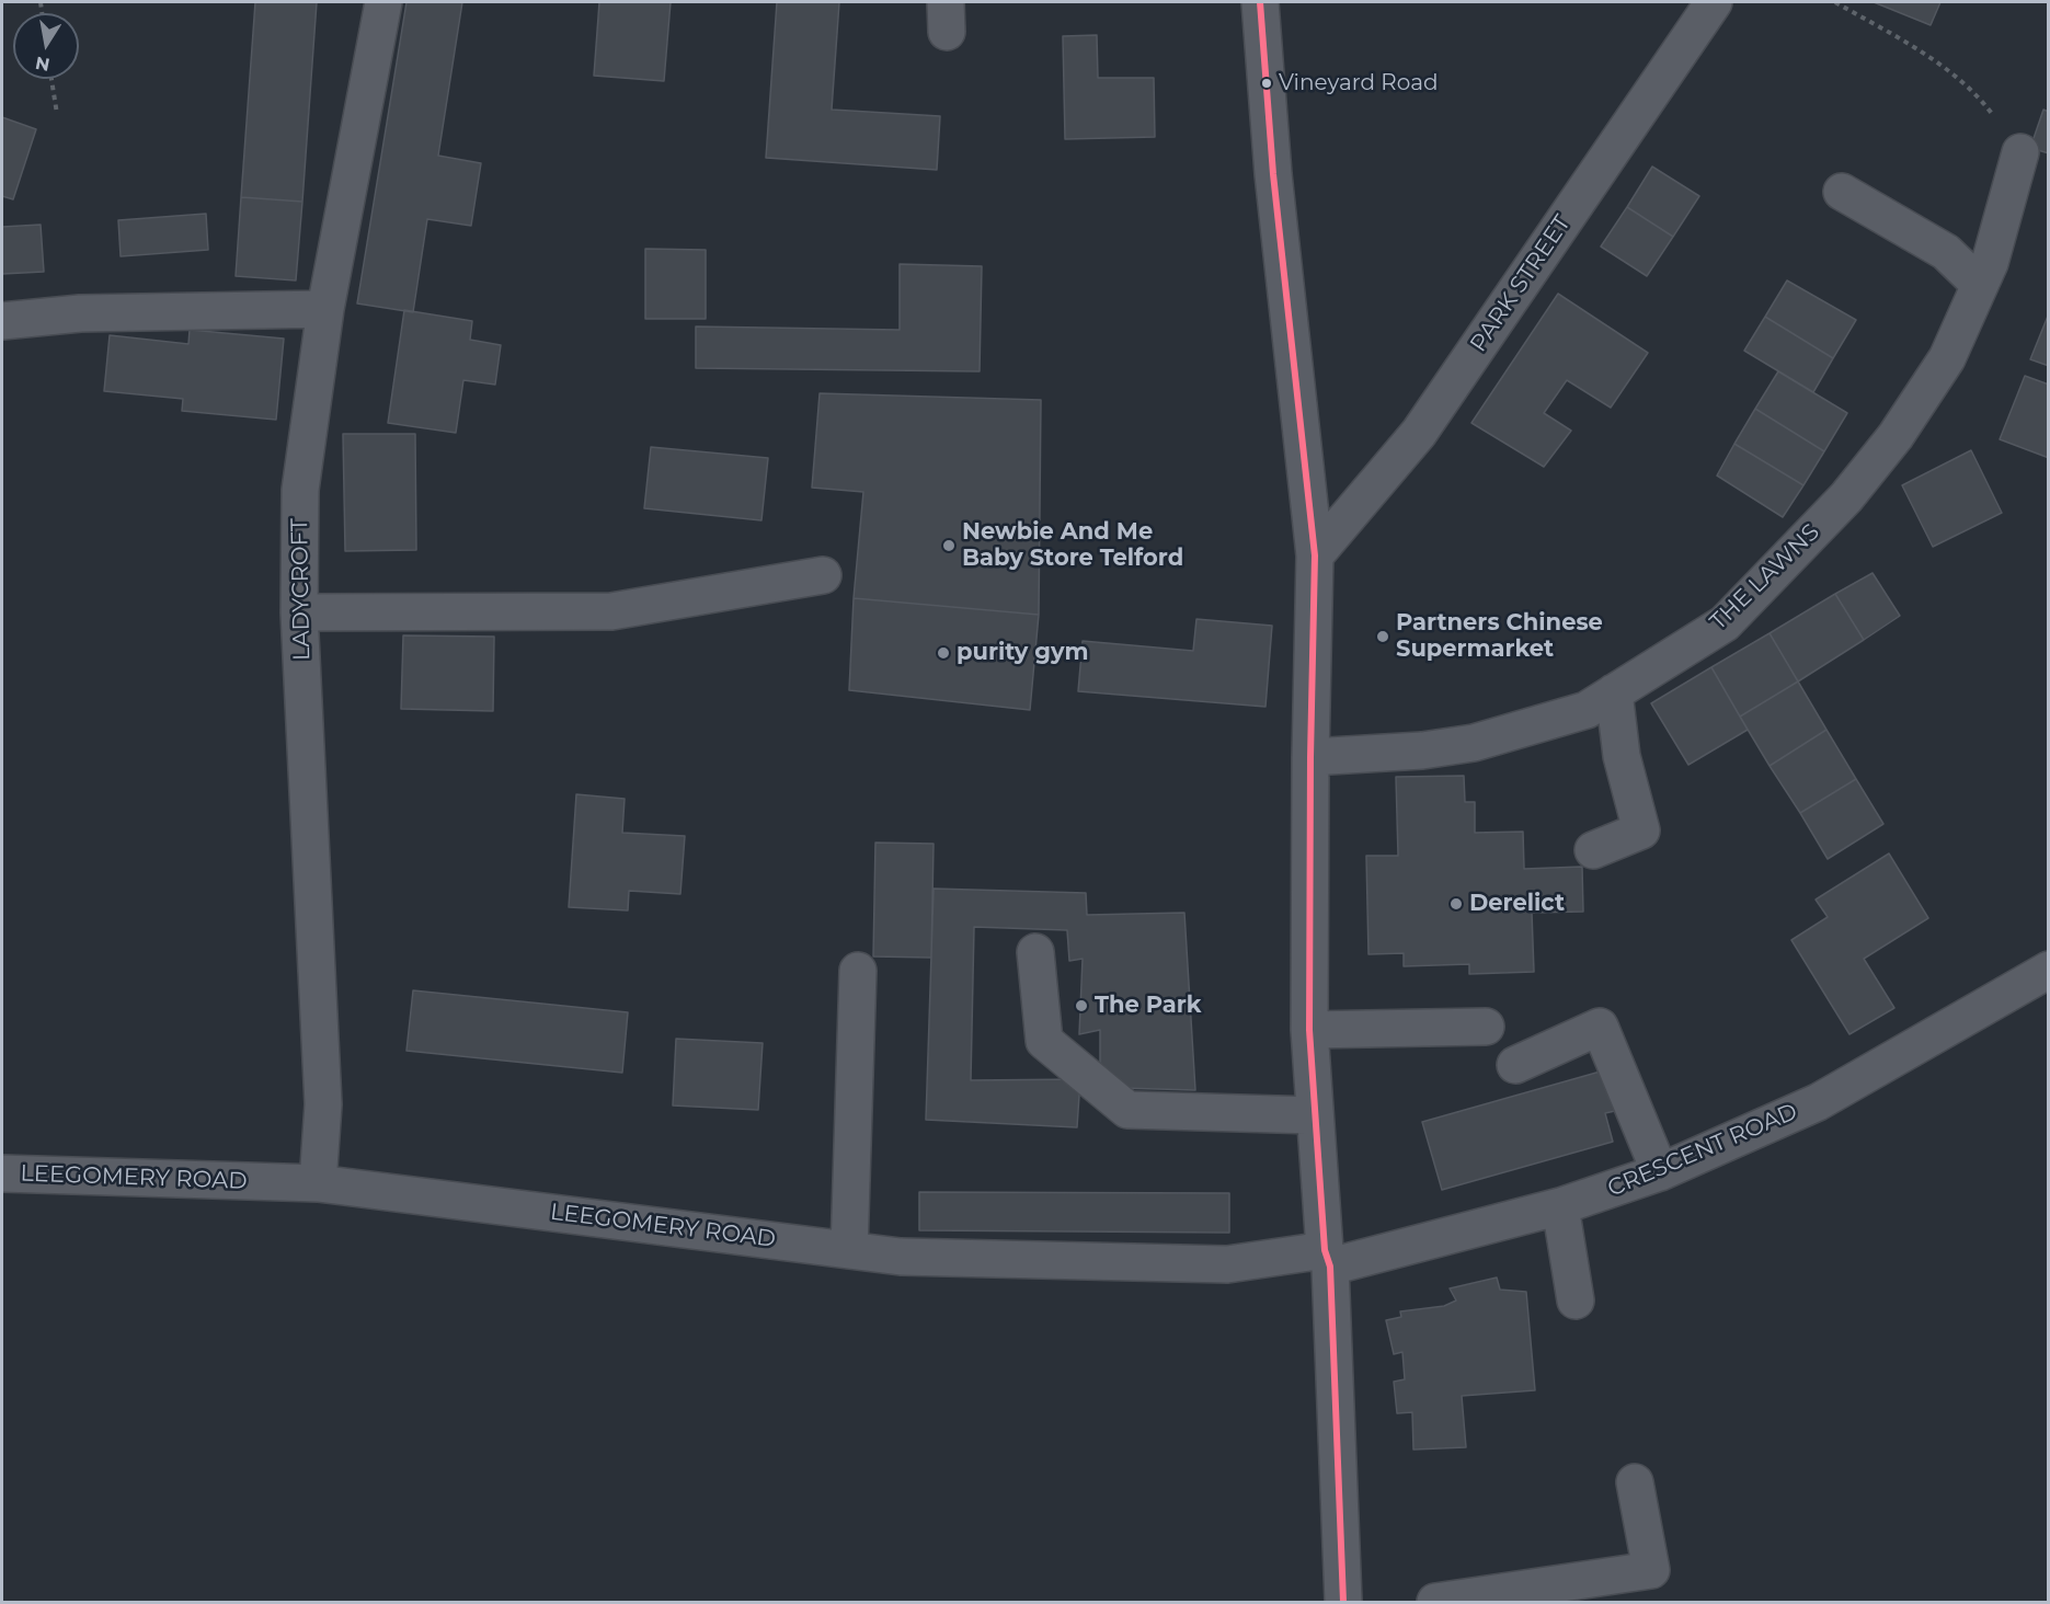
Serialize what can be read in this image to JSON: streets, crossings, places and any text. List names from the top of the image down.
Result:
{
  "streets": {
    "street": [
      "PARK STREET",
      "THE LAWNS",
      "LADYCROFT",
      "CRESCENT ROAD",
      "LEEGOMERY ROAD"
    ]
  },
  "crossings": [
    ["LADYCROFT", "LEEGOMERY ROAD"],
    ["CRESCENT ROAD", "LEEGOMERY ROAD"]
  ],
  "places": [
    "Vineyard Road",
    "Newbie And Me Baby Store Telford",
    "Partners Chinese Supermarket",
    "purity gym",
    "Derelict",
    "The Park"
  ],
  "north": "bottom"
}
